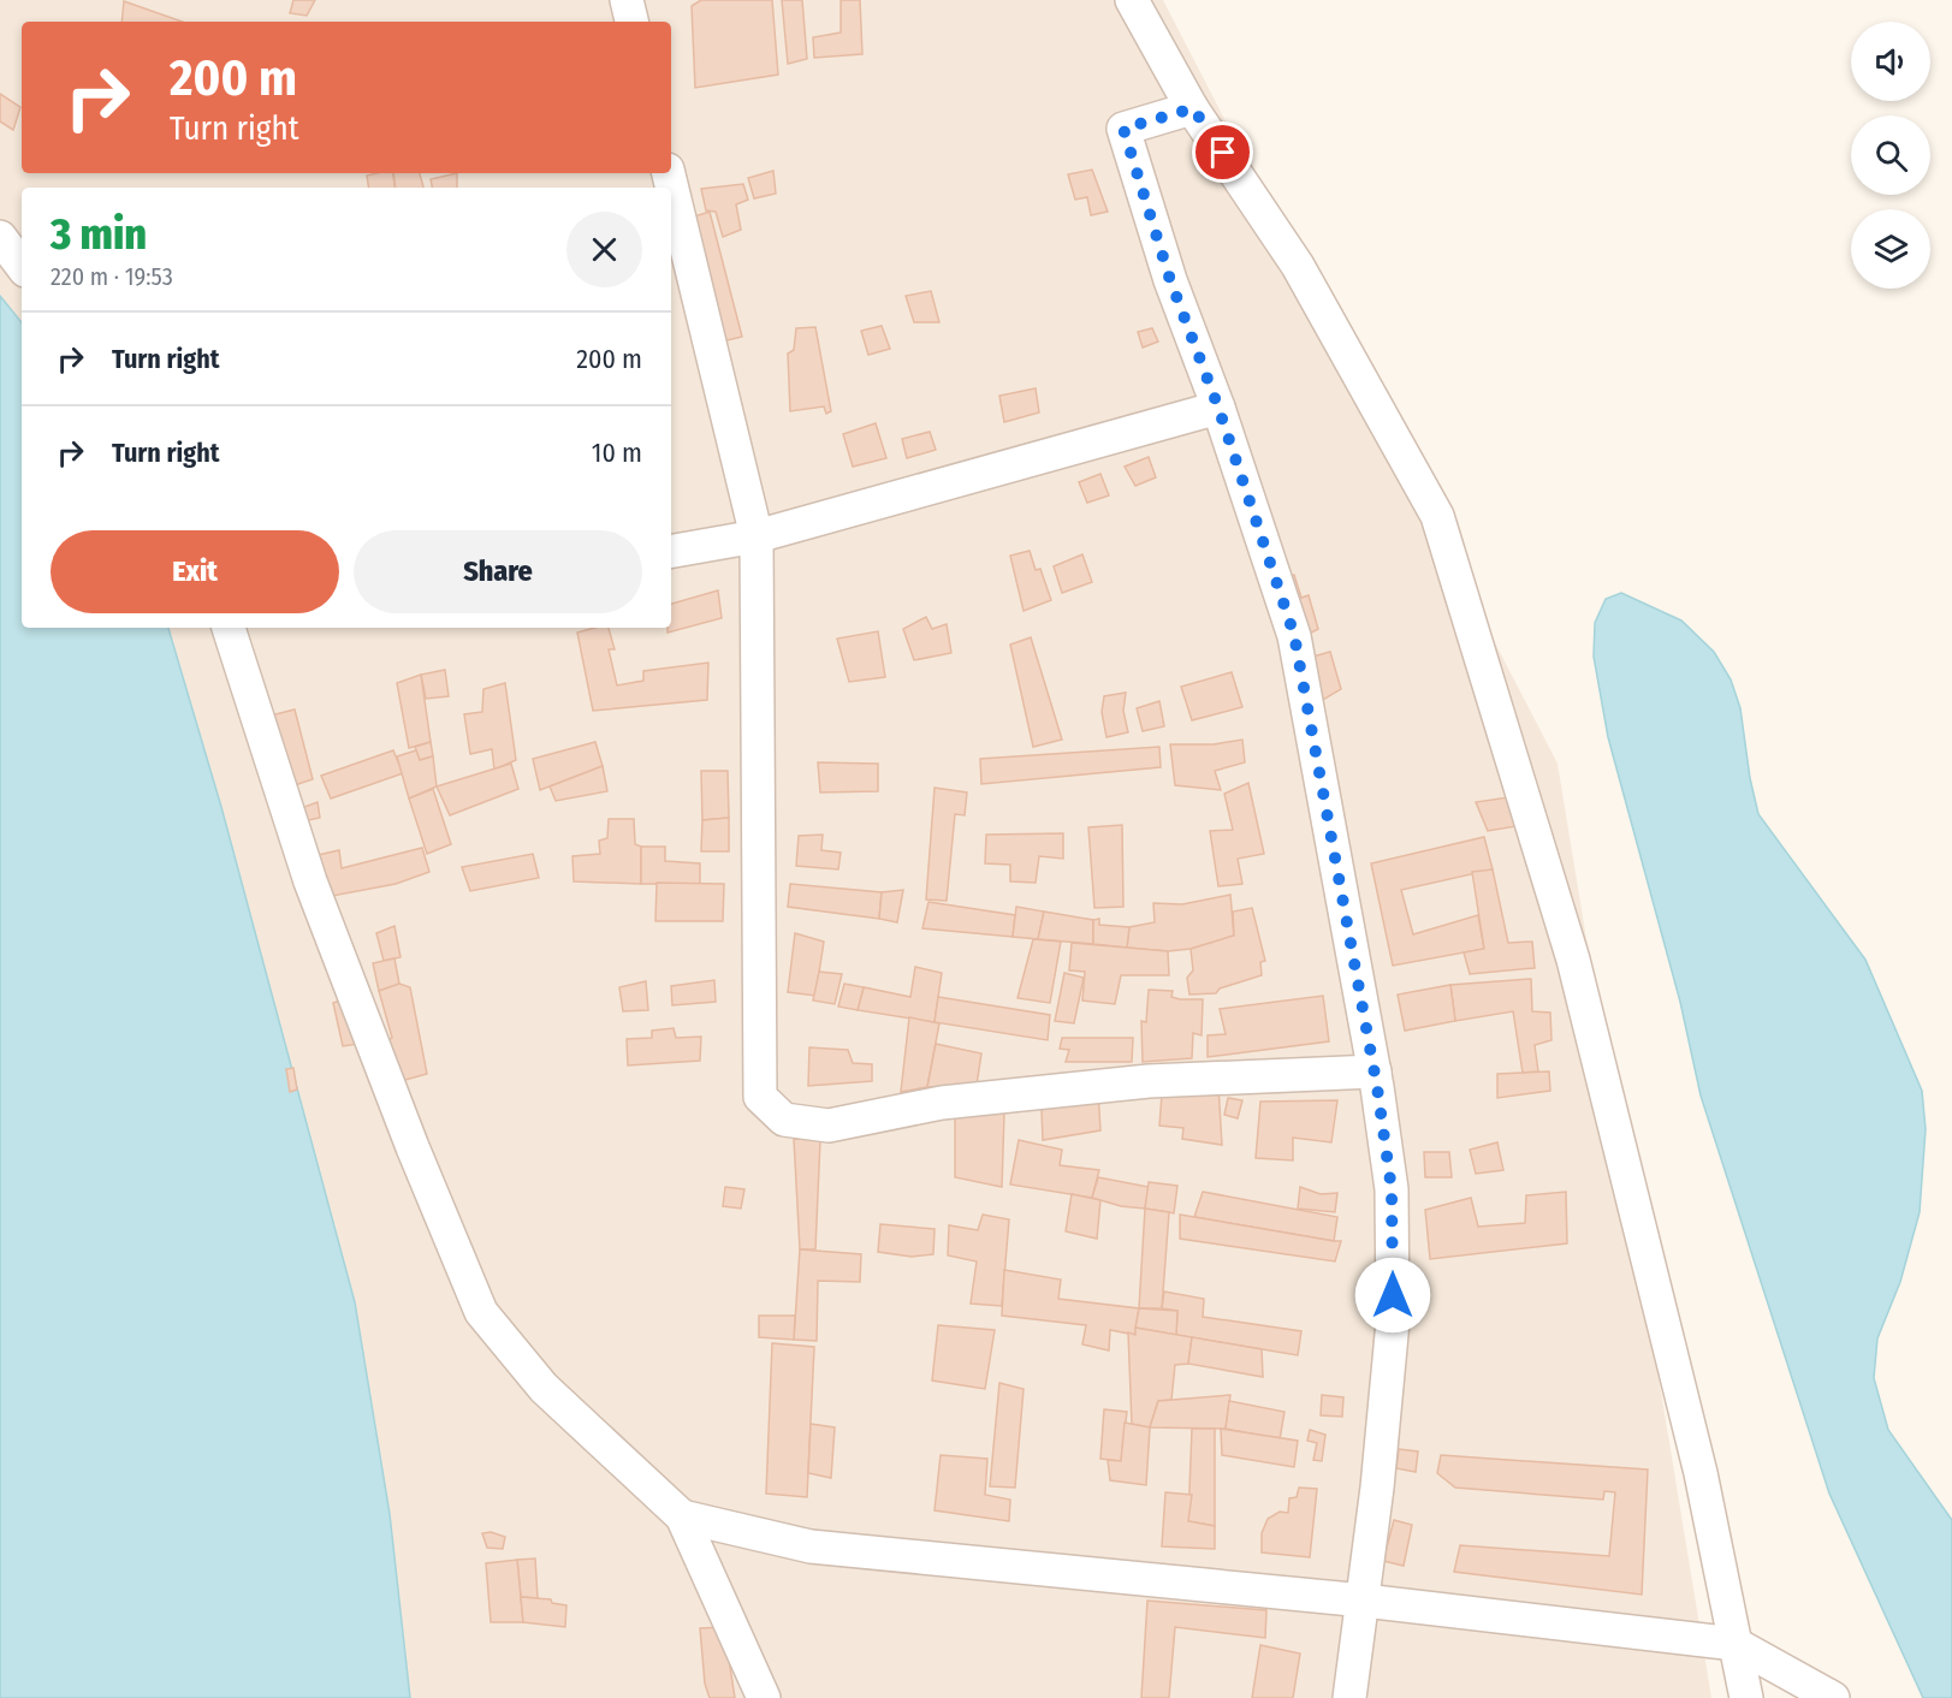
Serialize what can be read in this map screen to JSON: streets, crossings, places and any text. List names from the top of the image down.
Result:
{
  "page": {
    "turn": ["200 m", "Turn right"],
    "heading": ["3 min", "220 m · 19:53"],
    "list": [
      {
        "name": "Turn right",
        "value": "200 m"
      },
      {
        "name": "Turn right",
        "value": "10 m"
      }
    ],
    "buttons": ["Exit", "Share"]
  }
}
